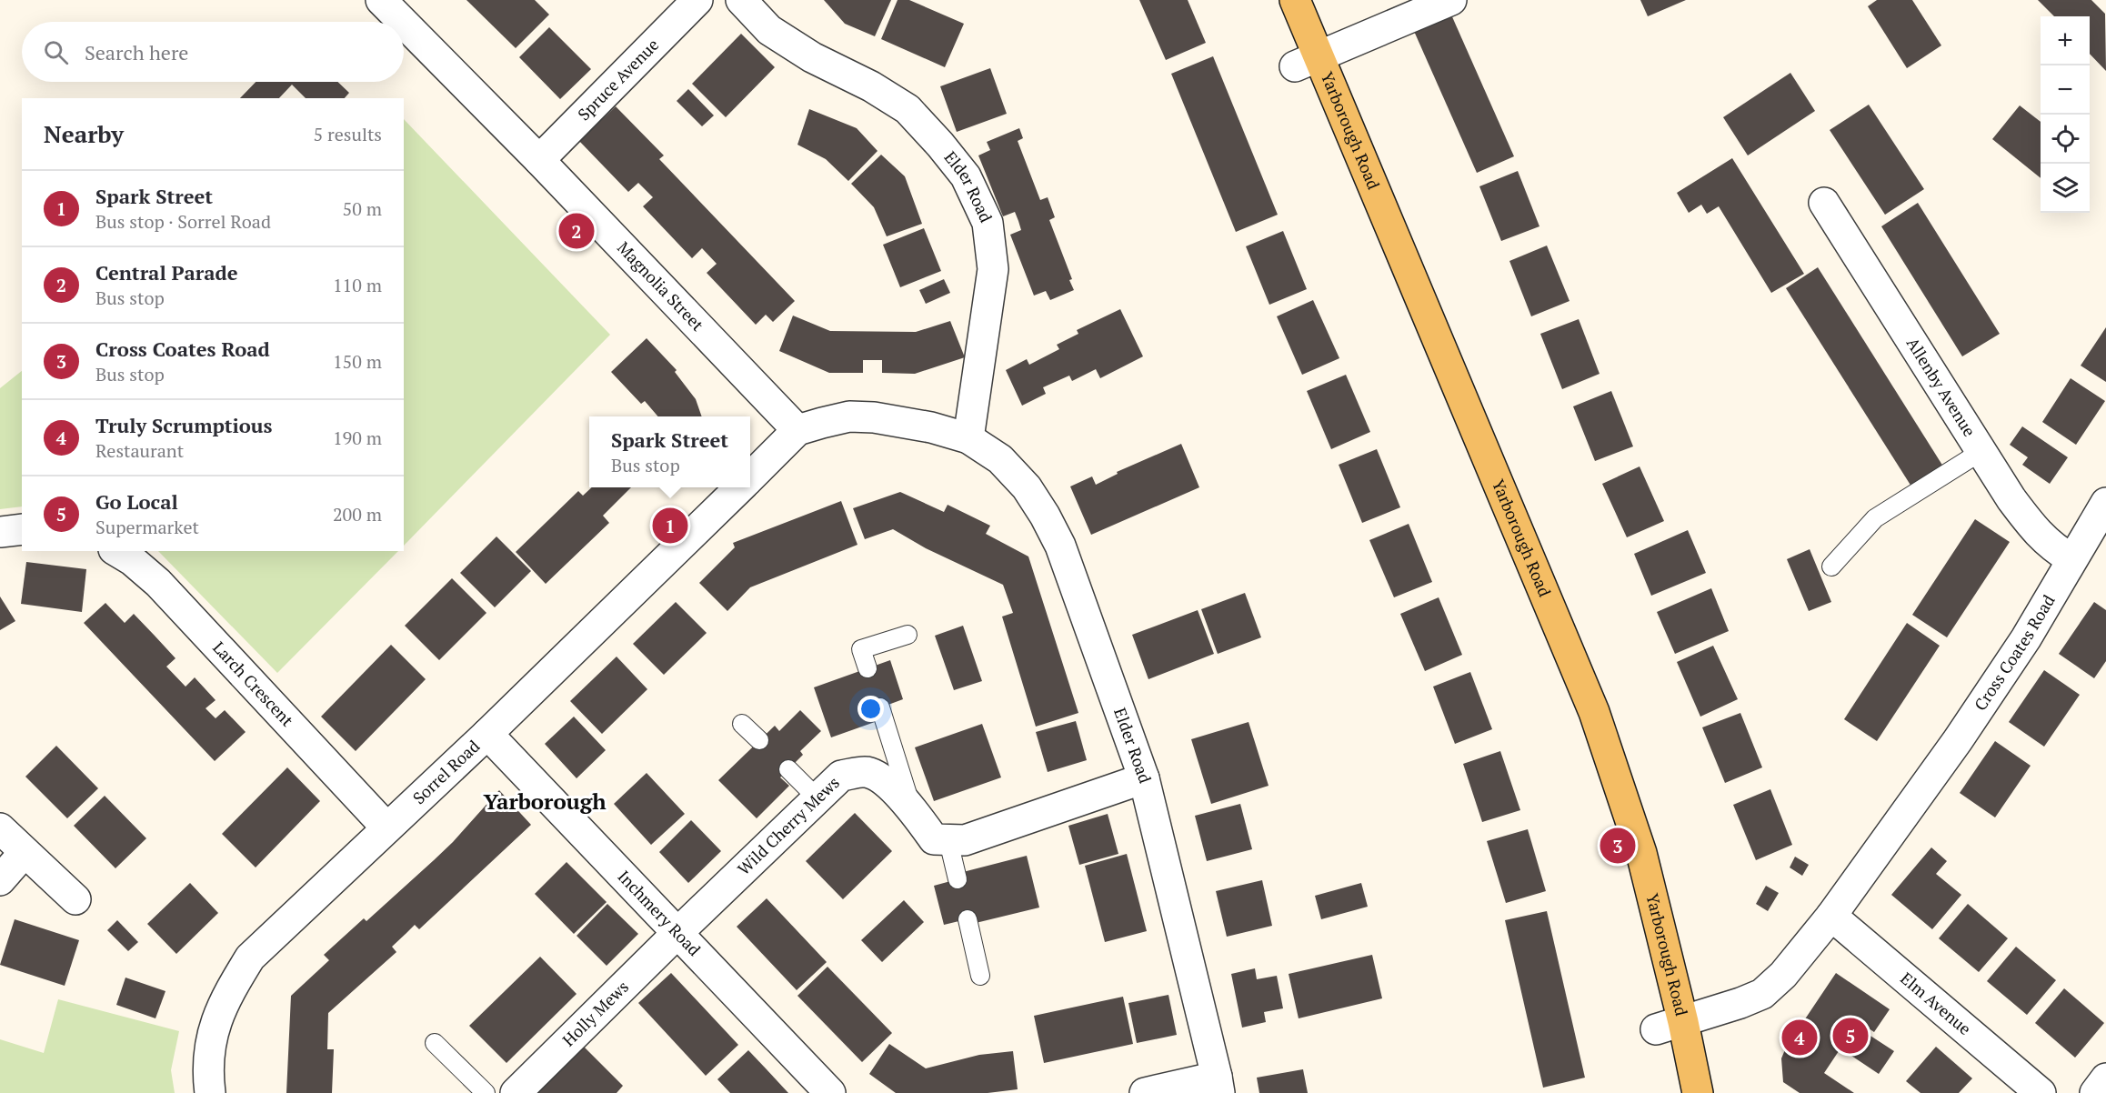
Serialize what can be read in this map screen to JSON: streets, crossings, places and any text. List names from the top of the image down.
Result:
{
  "streets": {
    "main road": ["Yarborough Road"],
    "street": [
      "Spruce Avenue",
      "Elder Road",
      "Magnolia Street",
      "Allenby Avenue",
      "Cross Coates Road",
      "Larch Crescent",
      "Sorrel Road",
      "Wild Cherry Mews",
      "Inchmery Road",
      "Elm Avenue",
      "Holly Mews"
    ]
  },
  "crossings": [
    ["Spruce Avenue", "Magnolia Street"],
    ["Yarborough Road", "Cross Coates Road"],
    ["Elder Road", "Magnolia Street"],
    ["Elder Road", "Sorrel Road"],
    ["Magnolia Street", "Sorrel Road"],
    ["Allenby Avenue", "Cross Coates Road"],
    ["Cross Coates Road", "Elm Avenue"],
    ["Larch Crescent", "Sorrel Road"],
    ["Sorrel Road", "Inchmery Road"],
    ["Wild Cherry Mews", "Inchmery Road"],
    ["Wild Cherry Mews", "Holly Mews"],
    ["Inchmery Road", "Holly Mews"]
  ],
  "districts": ["Yarborough"],
  "page": {
    "map_buttons": ["+", "−"],
    "search": "Search here",
    "heading": ["Nearby", "5 results"],
    "list": [
      {
        "mark": "1",
        "name": "Spark Street",
        "note": "Bus stop · Sorrel Road",
        "value": "50 m"
      },
      {
        "mark": "2",
        "name": "Central Parade",
        "note": "Bus stop",
        "value": "110 m"
      },
      {
        "mark": "3",
        "name": "Cross Coates Road",
        "note": "Bus stop",
        "value": "150 m"
      },
      {
        "mark": "4",
        "name": "Truly Scrumptious",
        "note": "Restaurant",
        "value": "190 m"
      },
      {
        "mark": "5",
        "name": "Go Local",
        "note": "Supermarket",
        "value": "200 m"
      }
    ],
    "pins": [
      "2",
      "1",
      "3",
      "5",
      "4"
    ],
    "popup": ["Spark Street", "Bus stop"]
  }
}
